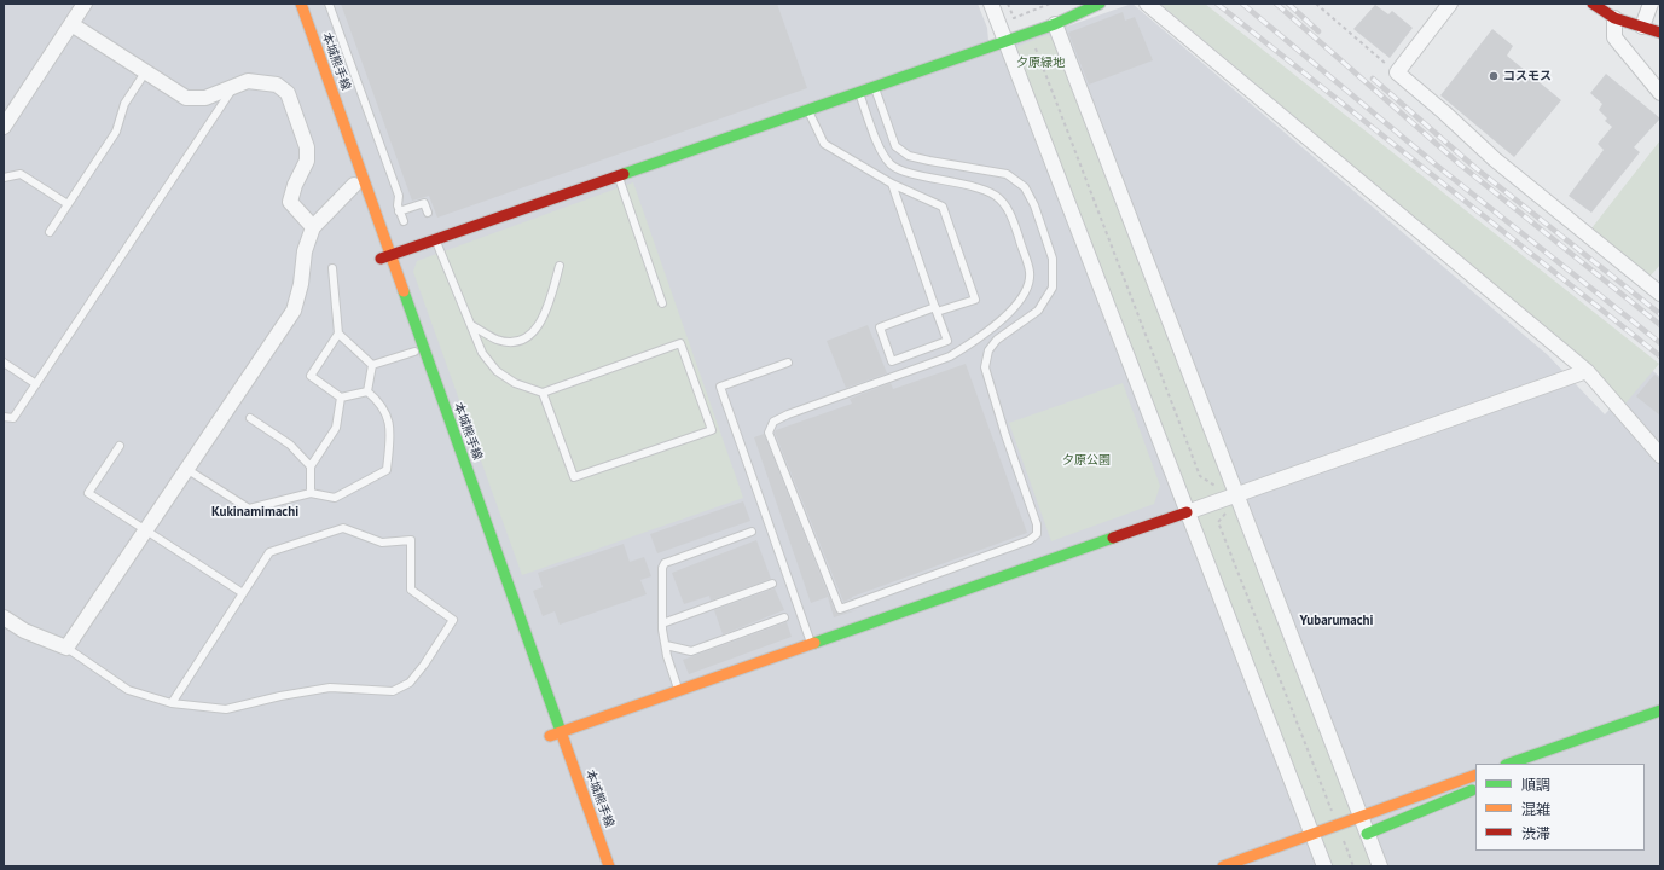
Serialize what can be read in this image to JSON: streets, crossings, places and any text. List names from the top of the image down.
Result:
{
  "streets": {
    "street": ["本城熊手線"]
  },
  "districts": ["Kukinamimachi", "Yubarumachi"],
  "parks": ["夕原緑地", "夕原公園"],
  "places": ["コスモス"],
  "legend": ["順調", "混雑", "渋滞"]
}
